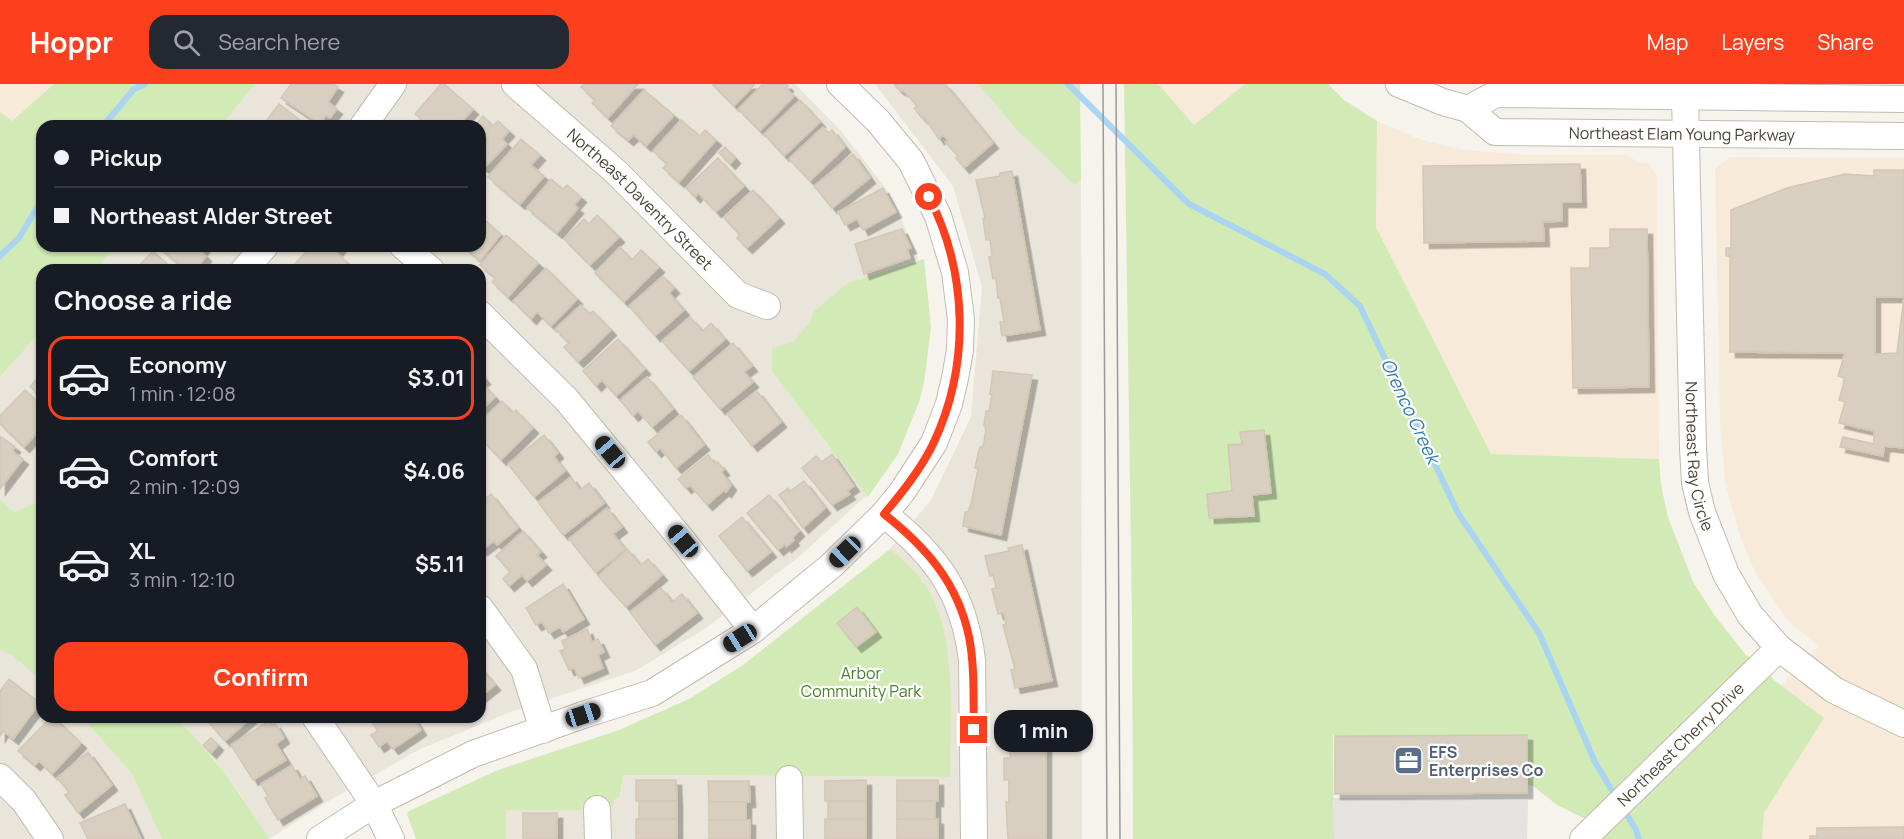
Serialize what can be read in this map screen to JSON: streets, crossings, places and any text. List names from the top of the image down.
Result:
{
  "streets": {
    "street": [
      "Northeast Elam Young Parkway",
      "Northeast Daventry Street",
      "Northeast Ray Circle",
      "Northeast Cherry Drive"
    ]
  },
  "crossings": [
    ["Northeast Elam Young Parkway", "Northeast Ray Circle"],
    ["Northeast Ray Circle", "Northeast Cherry Drive"]
  ],
  "water": ["Orenco Creek"],
  "parks": ["Arbor Community Park"],
  "places": {
    "office": ["EFS Enterprises Co"]
  },
  "page": {
    "header": "Hoppr",
    "search": "Search here",
    "nav": ["Map", "Layers", "Share"],
    "banner": ["Pickup", "Northeast Alder Street"],
    "heading": "Choose a ride",
    "list": [
      {
        "name": "Economy",
        "note": "1 min · 12:08",
        "value": "$3.01"
      },
      {
        "name": "Comfort",
        "note": "2 min · 12:09",
        "value": "$4.06"
      },
      {
        "name": "XL",
        "note": "3 min · 12:10",
        "value": "$5.11"
      }
    ],
    "buttons": "Confirm",
    "bubble": "1 min"
  }
}
